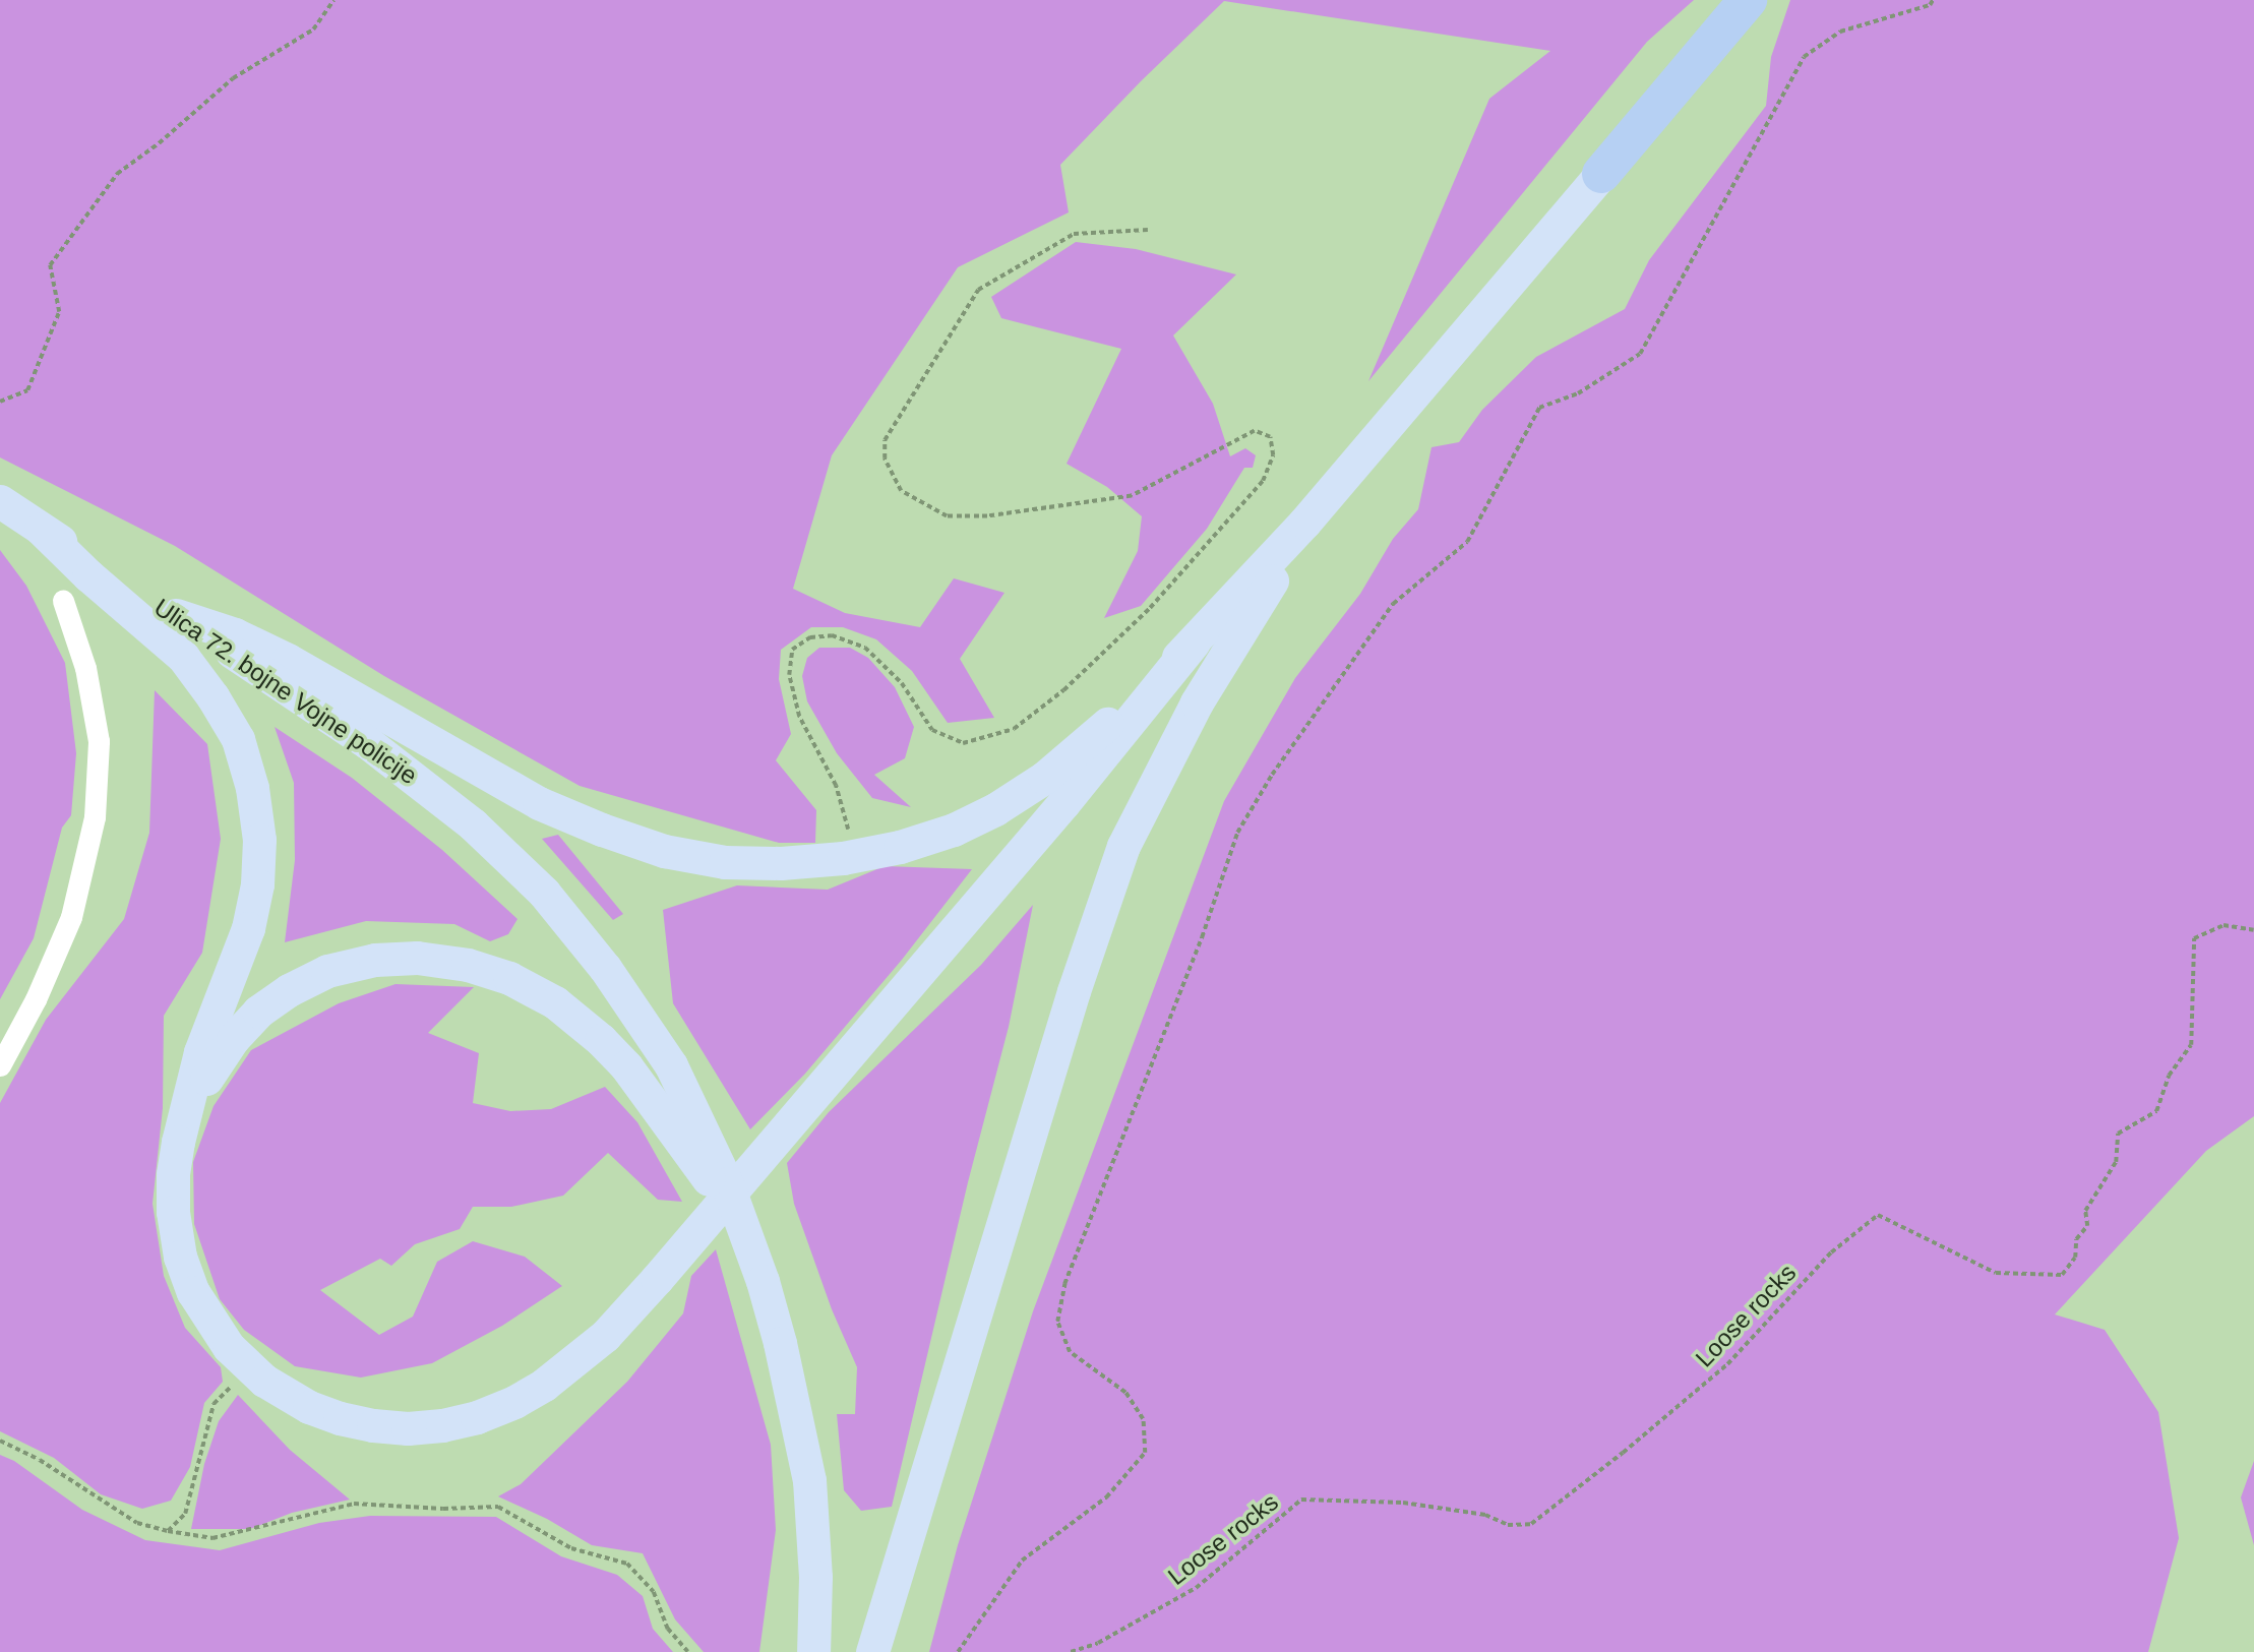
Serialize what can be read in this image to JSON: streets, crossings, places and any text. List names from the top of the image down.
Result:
{
  "streets": {
    "main road": ["Ulica 72. bojne Vojne policije"],
    "path": ["Loose rocks"]
  }
}
